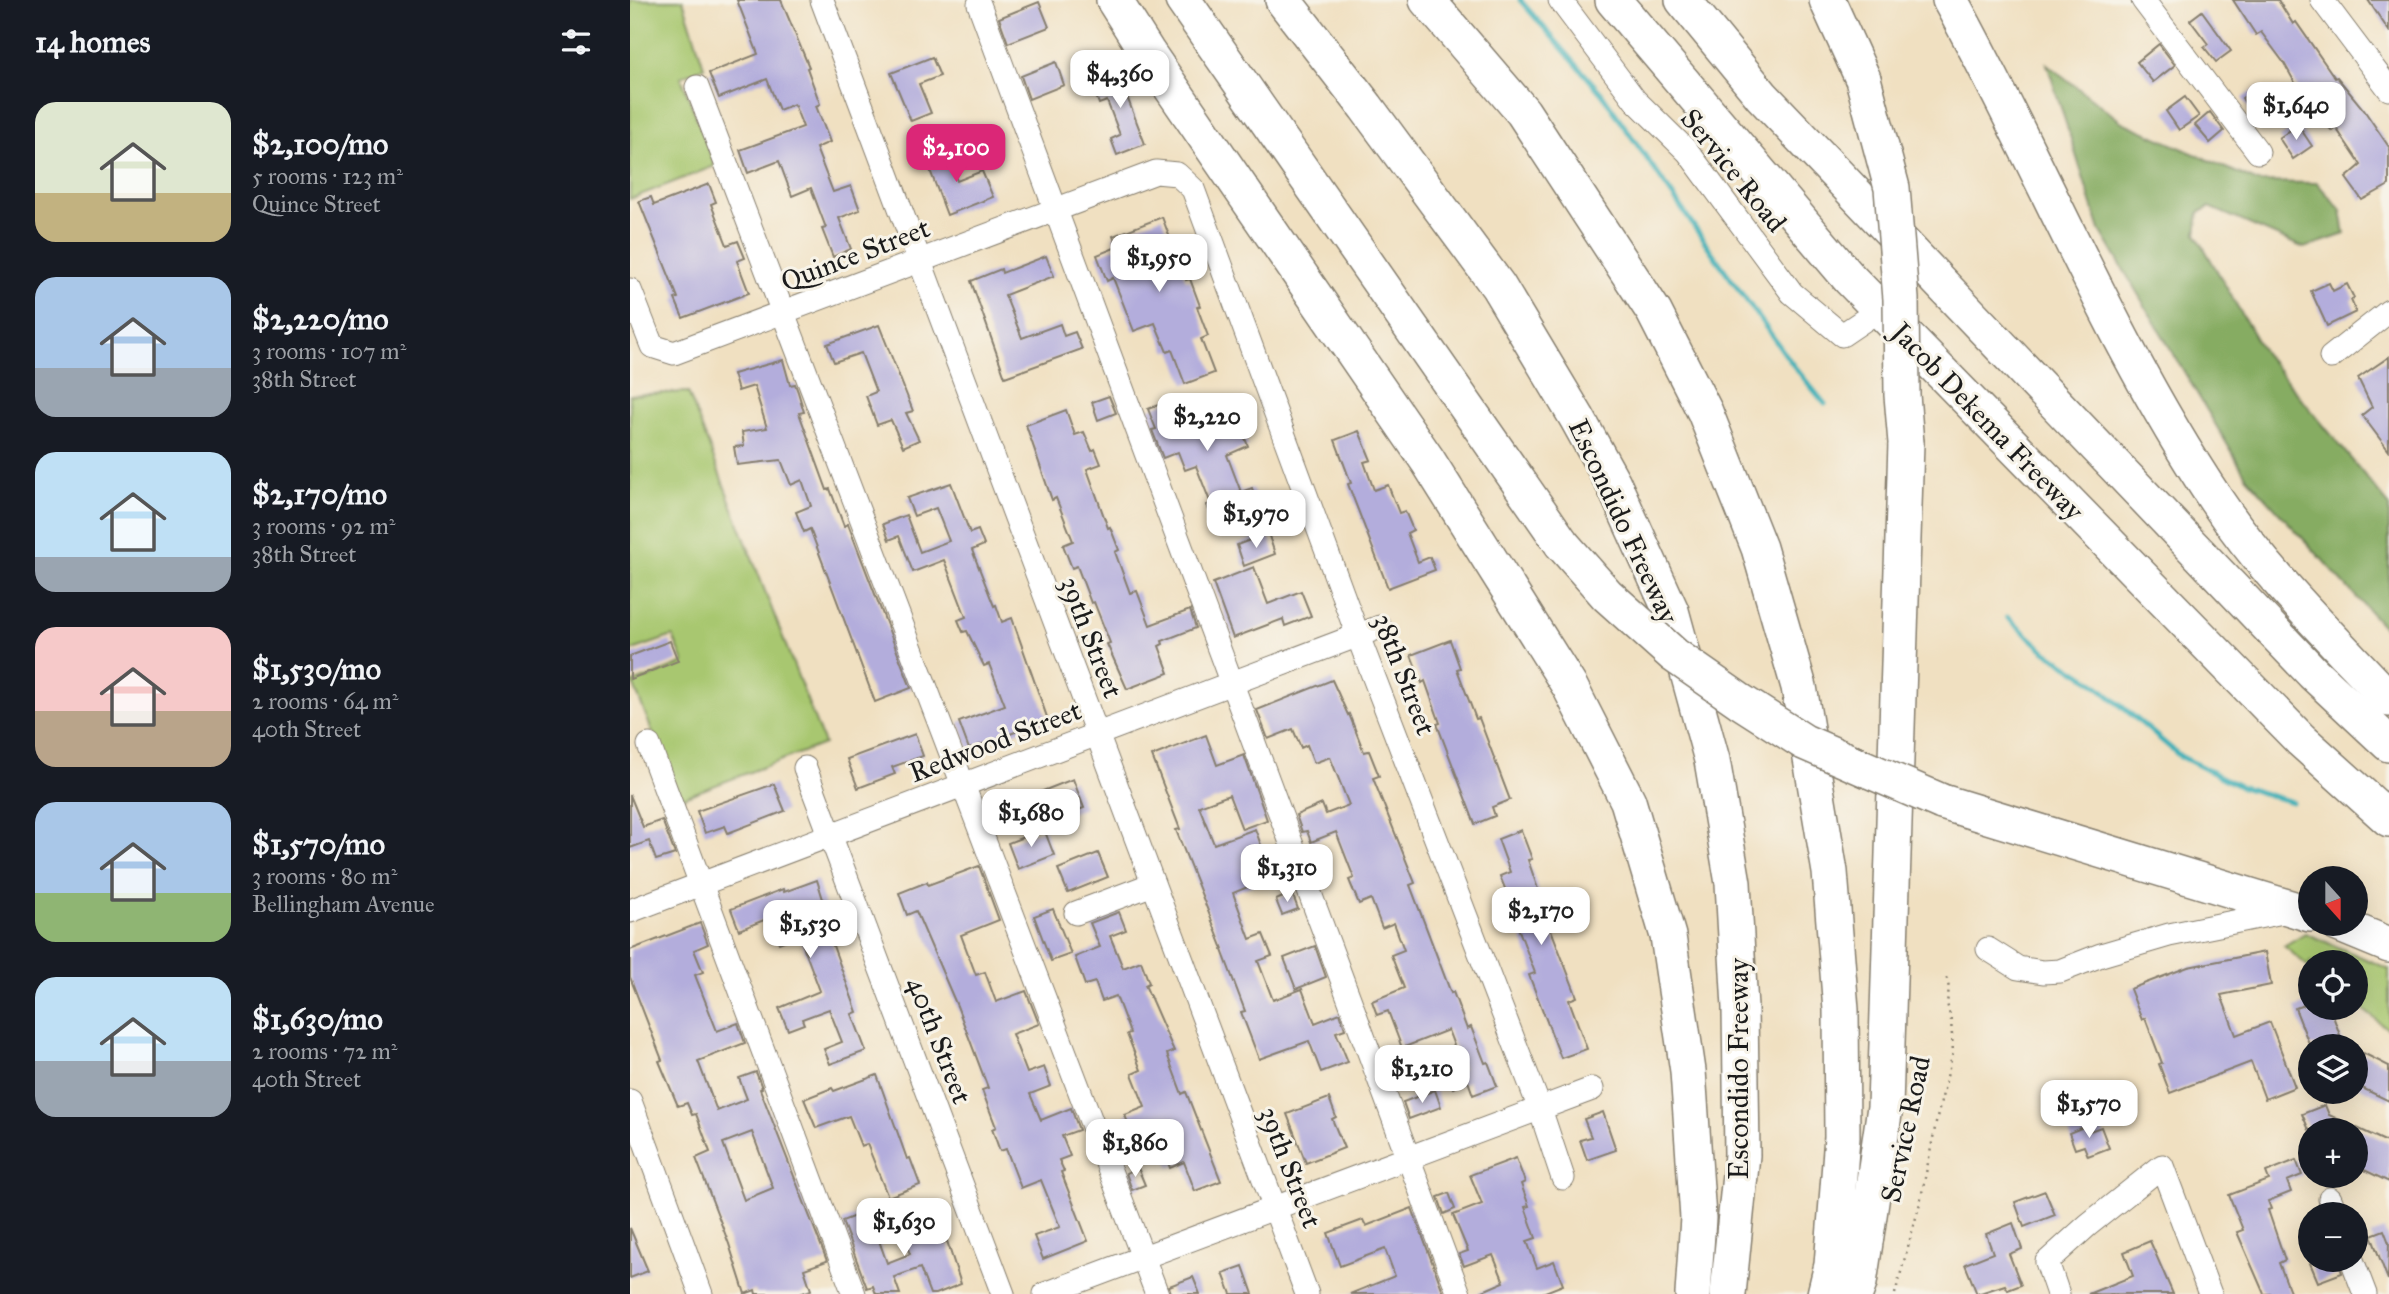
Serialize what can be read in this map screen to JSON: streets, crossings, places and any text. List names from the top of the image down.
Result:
{
  "streets": {
    "highway": ["Jacob Dekema Freeway", "Escondido Freeway"],
    "street": [
      "Service Road",
      "Quince Street",
      "39th Street",
      "38th Street",
      "Redwood Street",
      "40th Street"
    ]
  },
  "crossings": [
    ["Service Road", "Jacob Dekema Freeway"],
    ["Quince Street", "39th Street"],
    ["Quince Street", "38th Street"],
    ["39th Street", "Redwood Street"],
    ["38th Street", "Redwood Street"],
    ["Redwood Street", "40th Street"]
  ],
  "north": "bottom",
  "page": {
    "heading": "14 homes",
    "price": [
      "$4,360",
      "$1,640",
      "$2,100",
      "$1,950",
      "$2,220",
      "$1,970",
      "$1,680",
      "$1,310",
      "$2,170",
      "$1,530",
      "$1,210",
      "$1,570",
      "$1,860",
      "$1,630"
    ],
    "list": [
      {
        "name": "$2,100/mo",
        "note": "5 rooms · 123 m² · Quince Street"
      },
      {
        "name": "$2,220/mo",
        "note": "3 rooms · 107 m² · 38th Street"
      },
      {
        "name": "$2,170/mo",
        "note": "3 rooms · 92 m² · 38th Street"
      },
      {
        "name": "$1,530/mo",
        "note": "2 rooms · 64 m² · 40th Street"
      },
      {
        "name": "$1,570/mo",
        "note": "3 rooms · 80 m² · Bellingham Avenue"
      },
      {
        "name": "$1,630/mo",
        "note": "2 rooms · 72 m² · 40th Street"
      }
    ],
    "map_buttons": ["+", "−"]
  }
}
